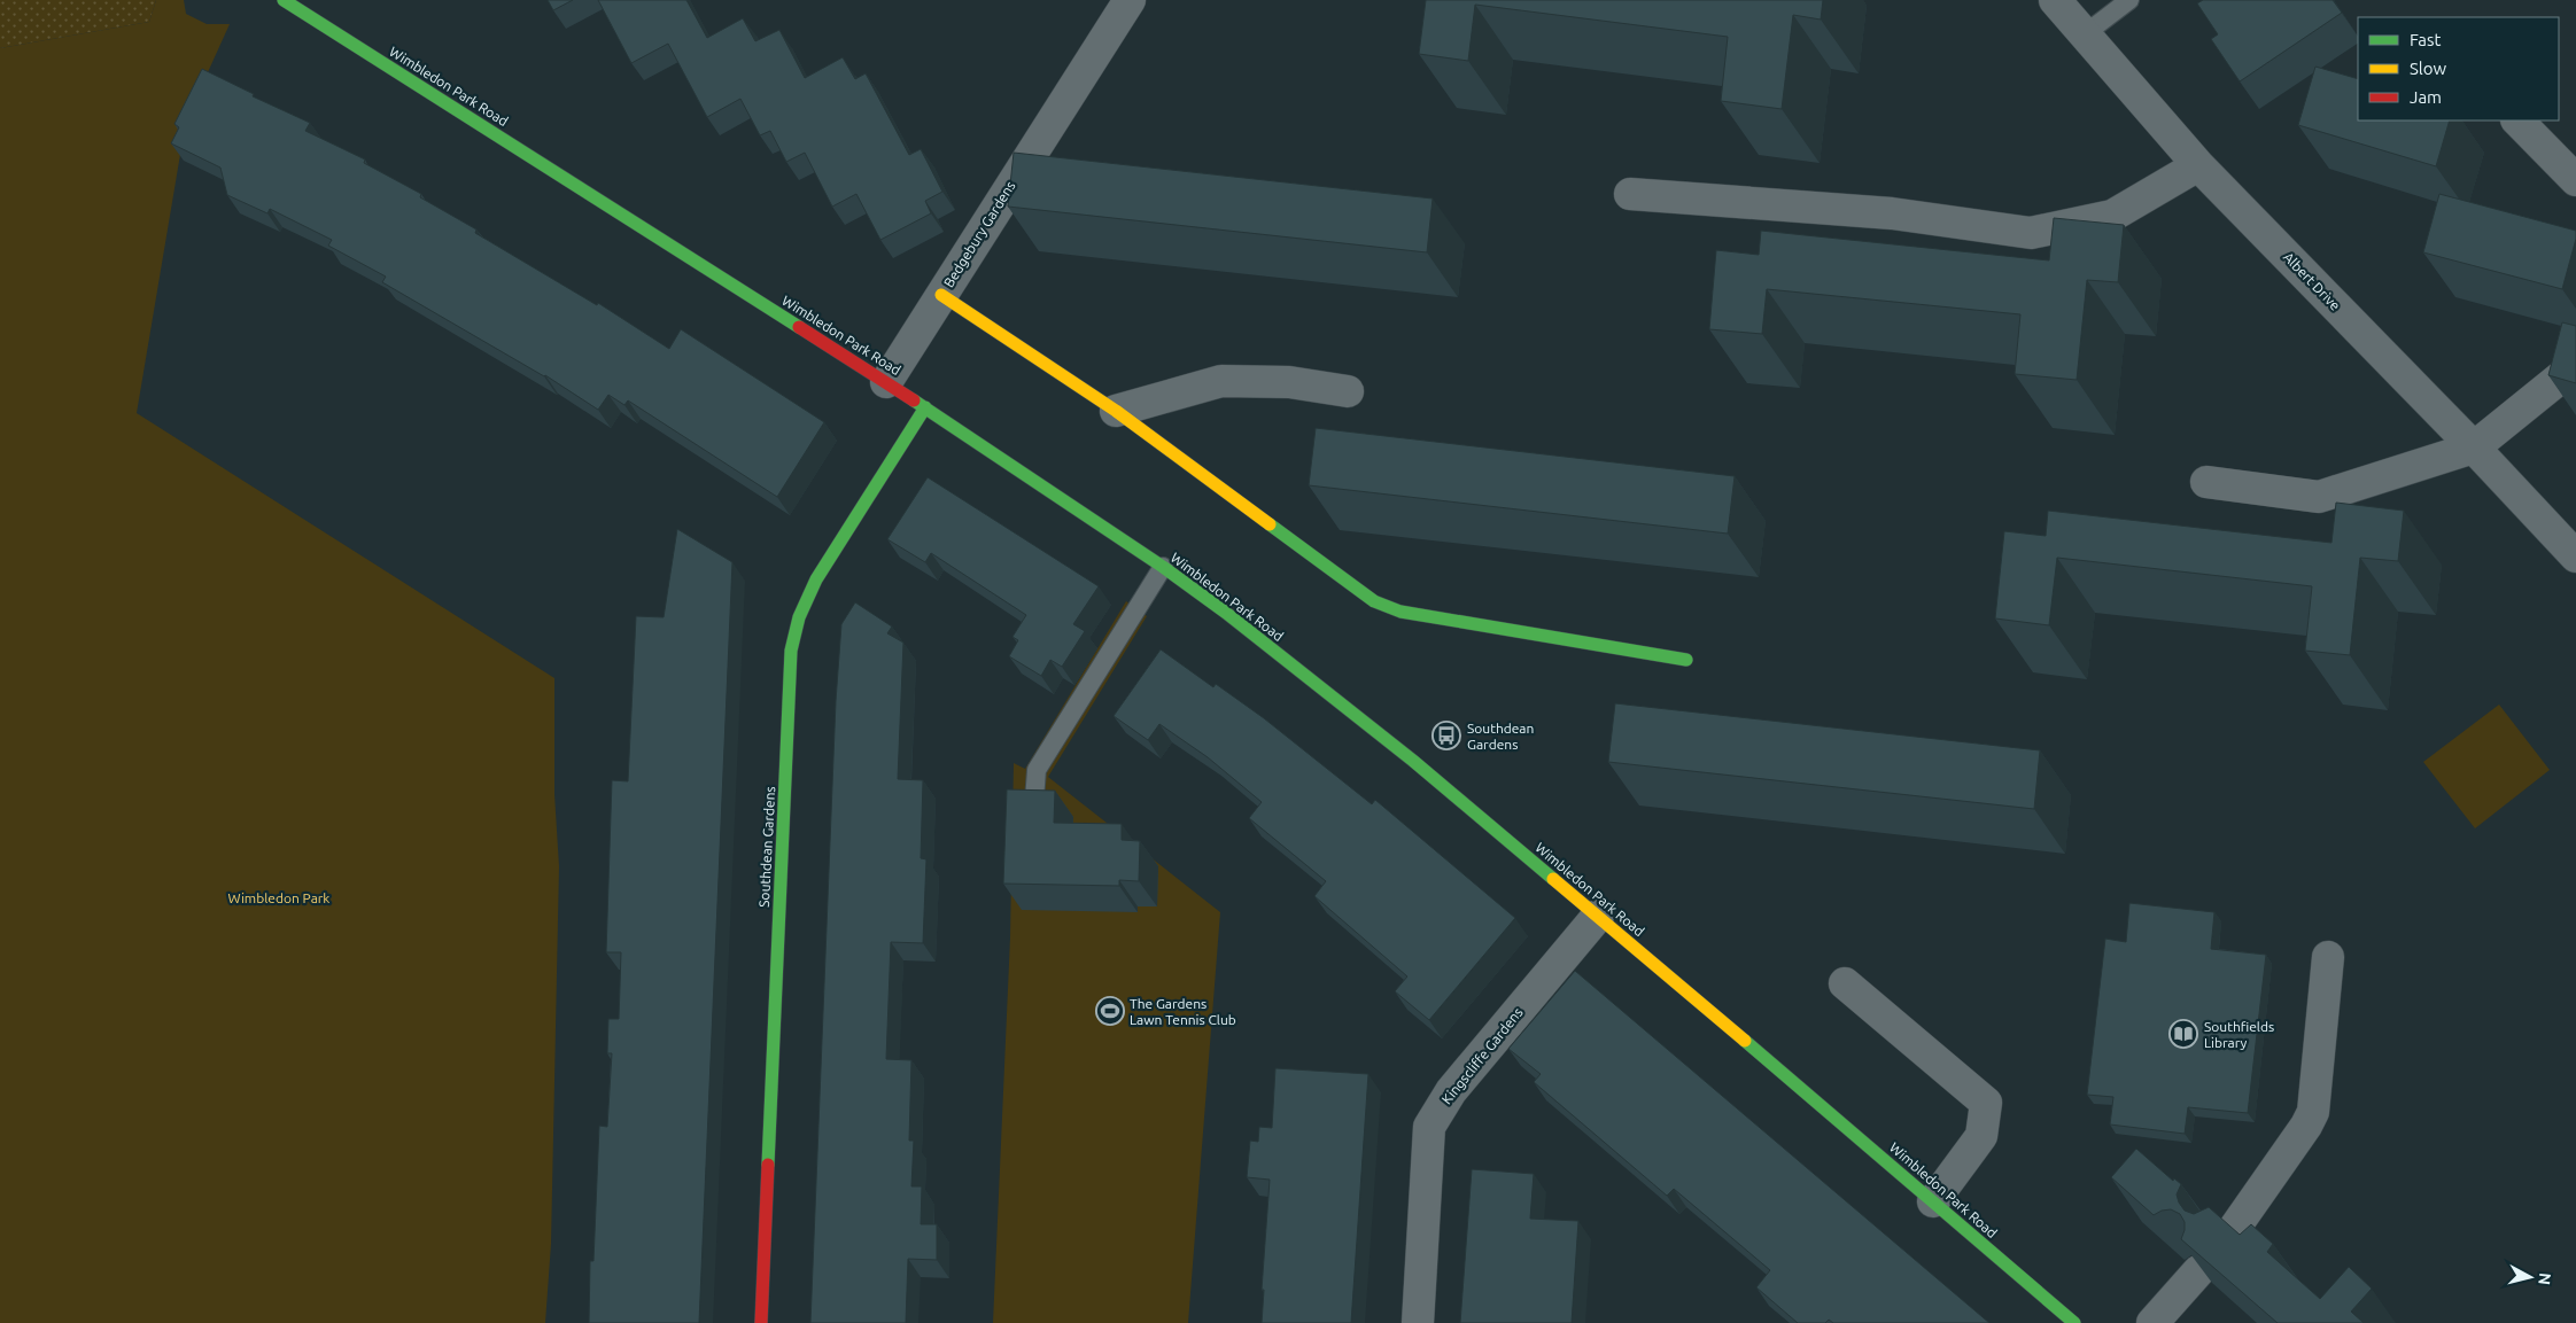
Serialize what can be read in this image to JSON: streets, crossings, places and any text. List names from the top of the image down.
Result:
{
  "streets": {
    "street": [
      "Wimbledon Park Road",
      "Bedgebury Gardens",
      "Albert Drive",
      "Southdean Gardens",
      "Kingscliffe Gardens"
    ]
  },
  "crossings": [
    ["Wimbledon Park Road", "Bedgebury Gardens"],
    ["Wimbledon Park Road", "Southdean Gardens"],
    ["Wimbledon Park Road", "Kingscliffe Gardens"]
  ],
  "parks": ["Wimbledon Park"],
  "places": {
    "bus stop": ["Southdean Gardens"],
    "sports": ["The Gardens Lawn Tennis Club"],
    "library": ["Southfields Library"]
  },
  "legend": ["Fast", "Slow", "Jam"],
  "north": "right"
}
